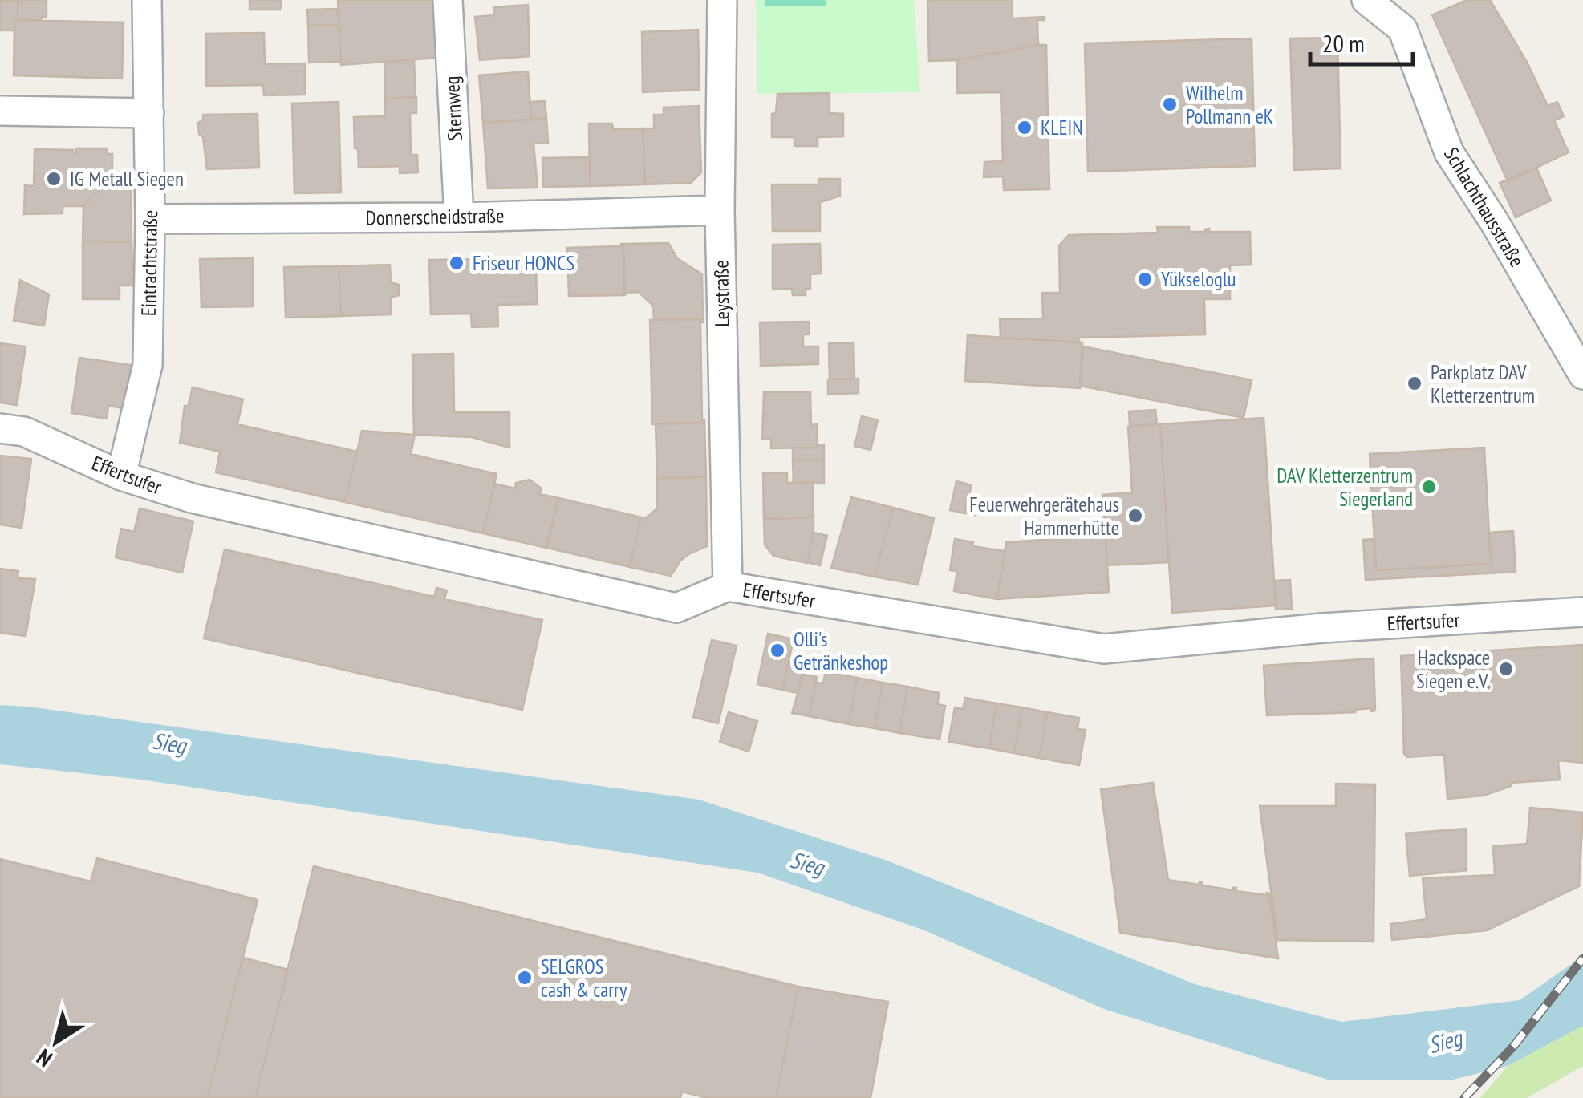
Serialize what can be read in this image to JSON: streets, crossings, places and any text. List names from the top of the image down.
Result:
{
  "streets": {
    "street": [
      "Sternweg",
      "Schlachthausstraße",
      "Donnerscheidstraße",
      "Eintrachtstraße",
      "Leystraße",
      "Effertsufer"
    ]
  },
  "crossings": [
    ["Sternweg", "Donnerscheidstraße"],
    ["Donnerscheidstraße", "Eintrachtstraße"],
    ["Donnerscheidstraße", "Leystraße"],
    ["Eintrachtstraße", "Effertsufer"],
    ["Leystraße", "Effertsufer"]
  ],
  "water": ["Sieg"],
  "places": [
    "Wilhelm Pollmann eK",
    "KLEIN",
    "IG Metall Siegen",
    "Friseur HONCS",
    "Yükseloglu",
    "Parkplatz DAV Kletterzentrum",
    "DAV Kletterzentrum Siegerland",
    "Feuerwehrgerätehaus Hammerhütte",
    "Olli's Getränkeshop",
    "Hackspace Siegen e.V.",
    "SELGROS cash & carry"
  ],
  "scale_bar": "20 m",
  "north": "bottom left"
}
